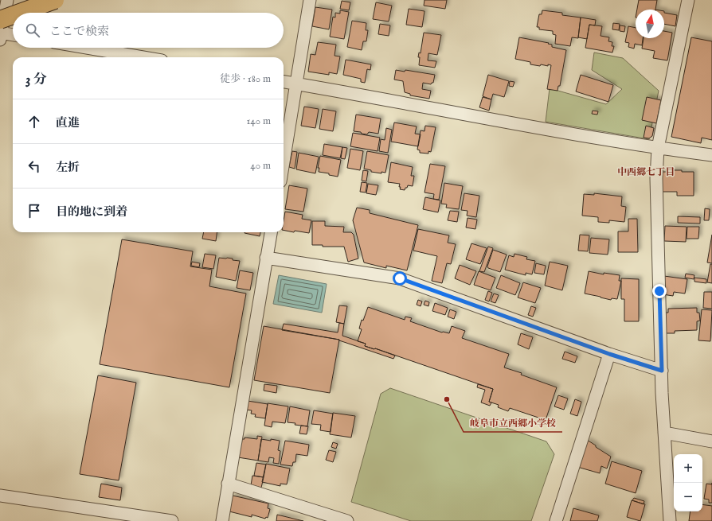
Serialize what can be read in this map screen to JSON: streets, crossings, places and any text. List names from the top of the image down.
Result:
{
  "districts": ["中西郷七丁目"],
  "places": ["岐阜市立西郷小学校"],
  "north": "top",
  "page": {
    "search": "ここで検索",
    "heading": ["3 分", "徒歩 · 180 m"],
    "list": [
      ["直進", "140 m"],
      ["左折", "40 m"],
      "目的地に到着"
    ],
    "map_buttons": ["+", "−"]
  }
}
